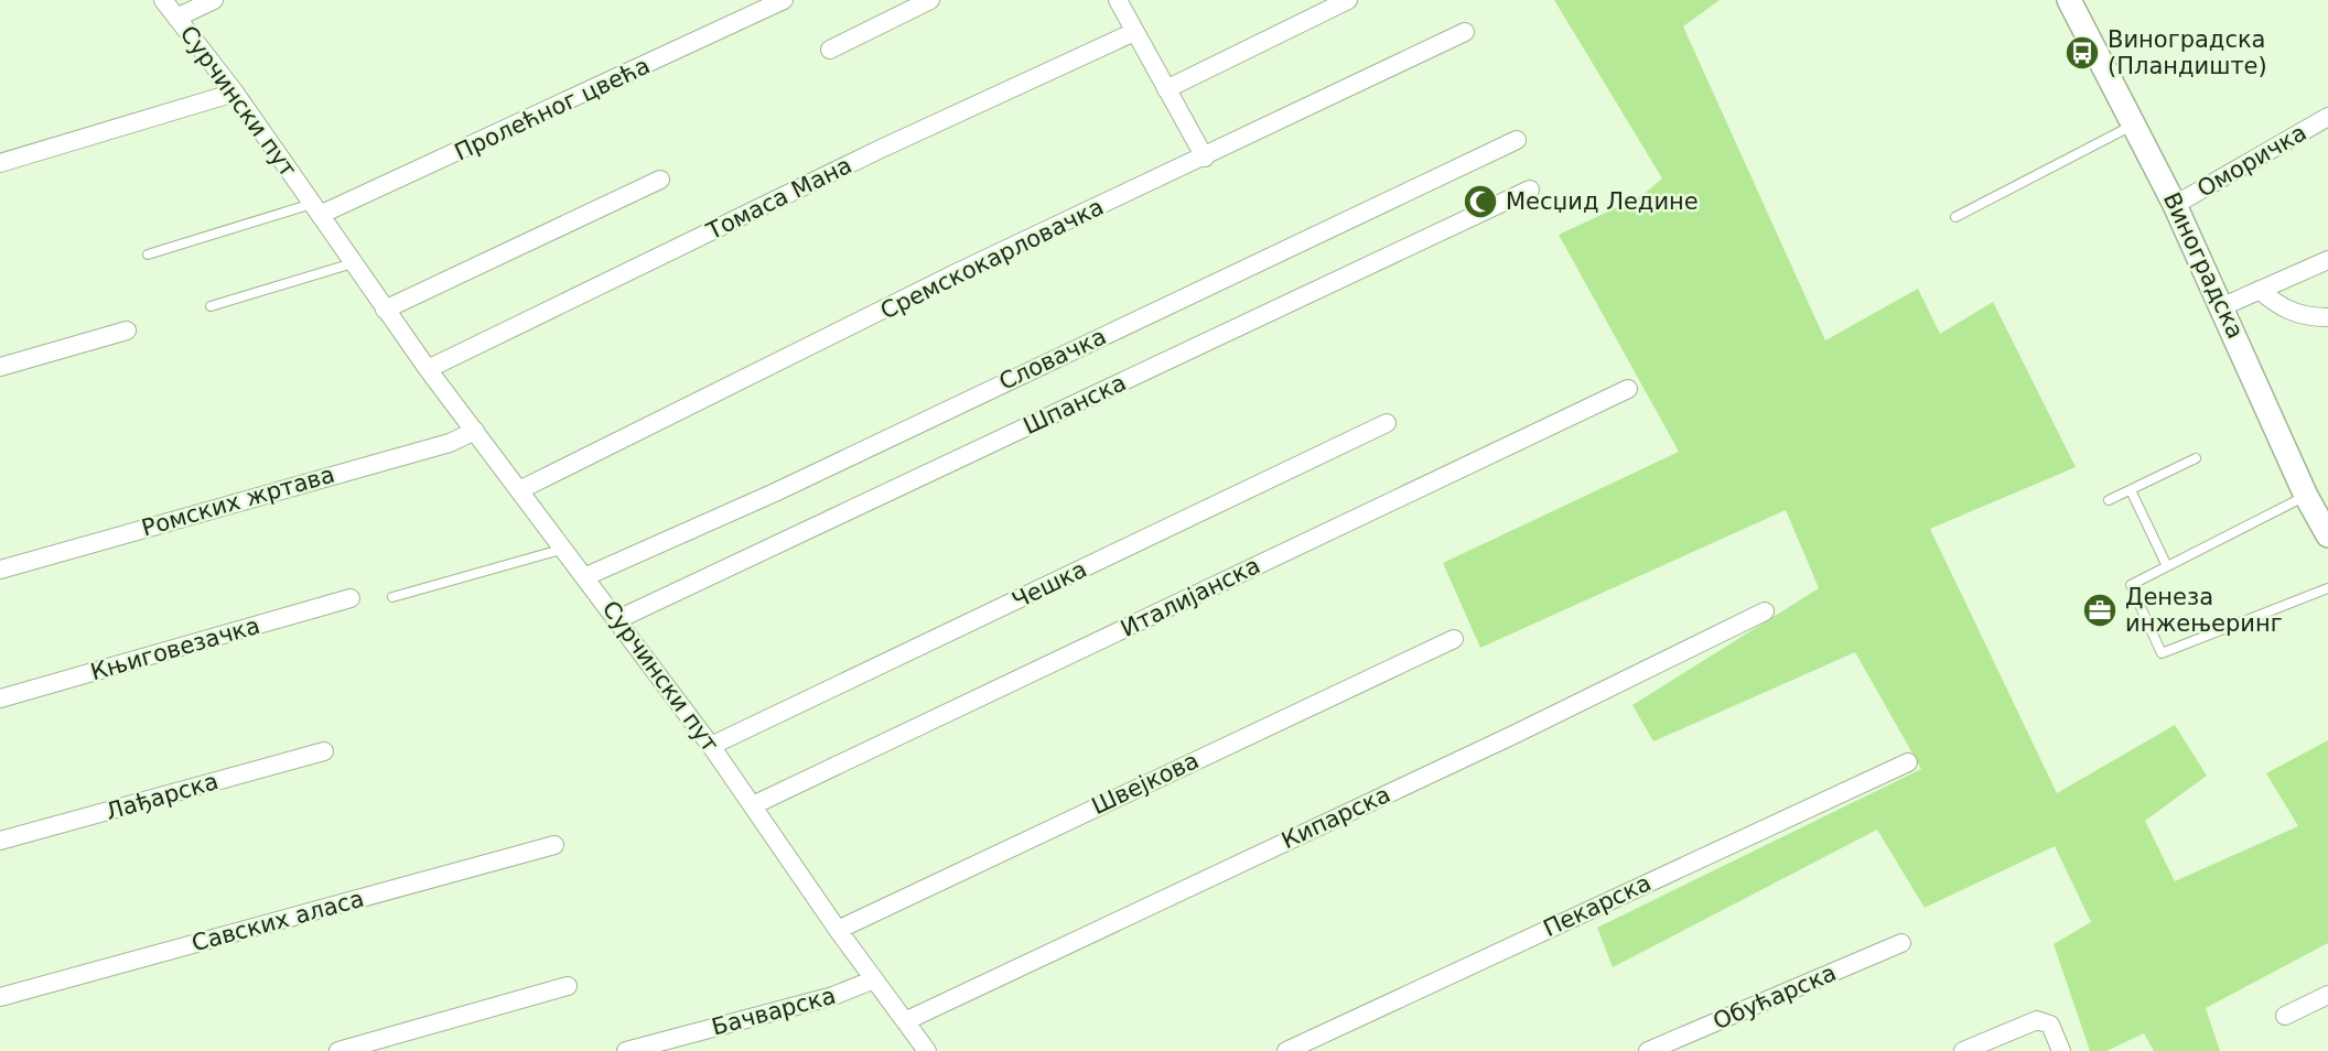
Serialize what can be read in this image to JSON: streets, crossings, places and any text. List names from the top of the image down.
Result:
{
  "streets": {
    "street": [
      "Сурчински пут",
      "Пролећног цвећа",
      "Оморичка",
      "Томаса Мана",
      "Сремскокарловачка",
      "Виноградска",
      "Словачка",
      "Шпанска",
      "Ромских жртава",
      "Чешка",
      "Италијанска",
      "Књиговезачка",
      "Швејкова",
      "Лађарска",
      "Кипарска",
      "Пекарска",
      "Савских аласа",
      "Обућарска",
      "Бачварска"
    ]
  },
  "crossings": [
    ["Сурчински пут", "Пролећног цвећа"],
    ["Сурчински пут", "Томаса Мана"],
    ["Сурчински пут", "Сремскокарловачка"],
    ["Сурчински пут", "Словачка"],
    ["Сурчински пут", "Шпанска"],
    ["Сурчински пут", "Ромских жртава"],
    ["Сурчински пут", "Чешка"],
    ["Сурчински пут", "Италијанска"],
    ["Сурчински пут", "Швејкова"],
    ["Сурчински пут", "Кипарска"],
    ["Сурчински пут", "Бачварска"],
    ["Оморичка", "Виноградска"]
  ],
  "places": {
    "bus stop": ["Виноградска (Пландиште)"],
    "mosque": ["Месџид Ледине"],
    "office": ["Денеза инжењеринг"]
  }
}
